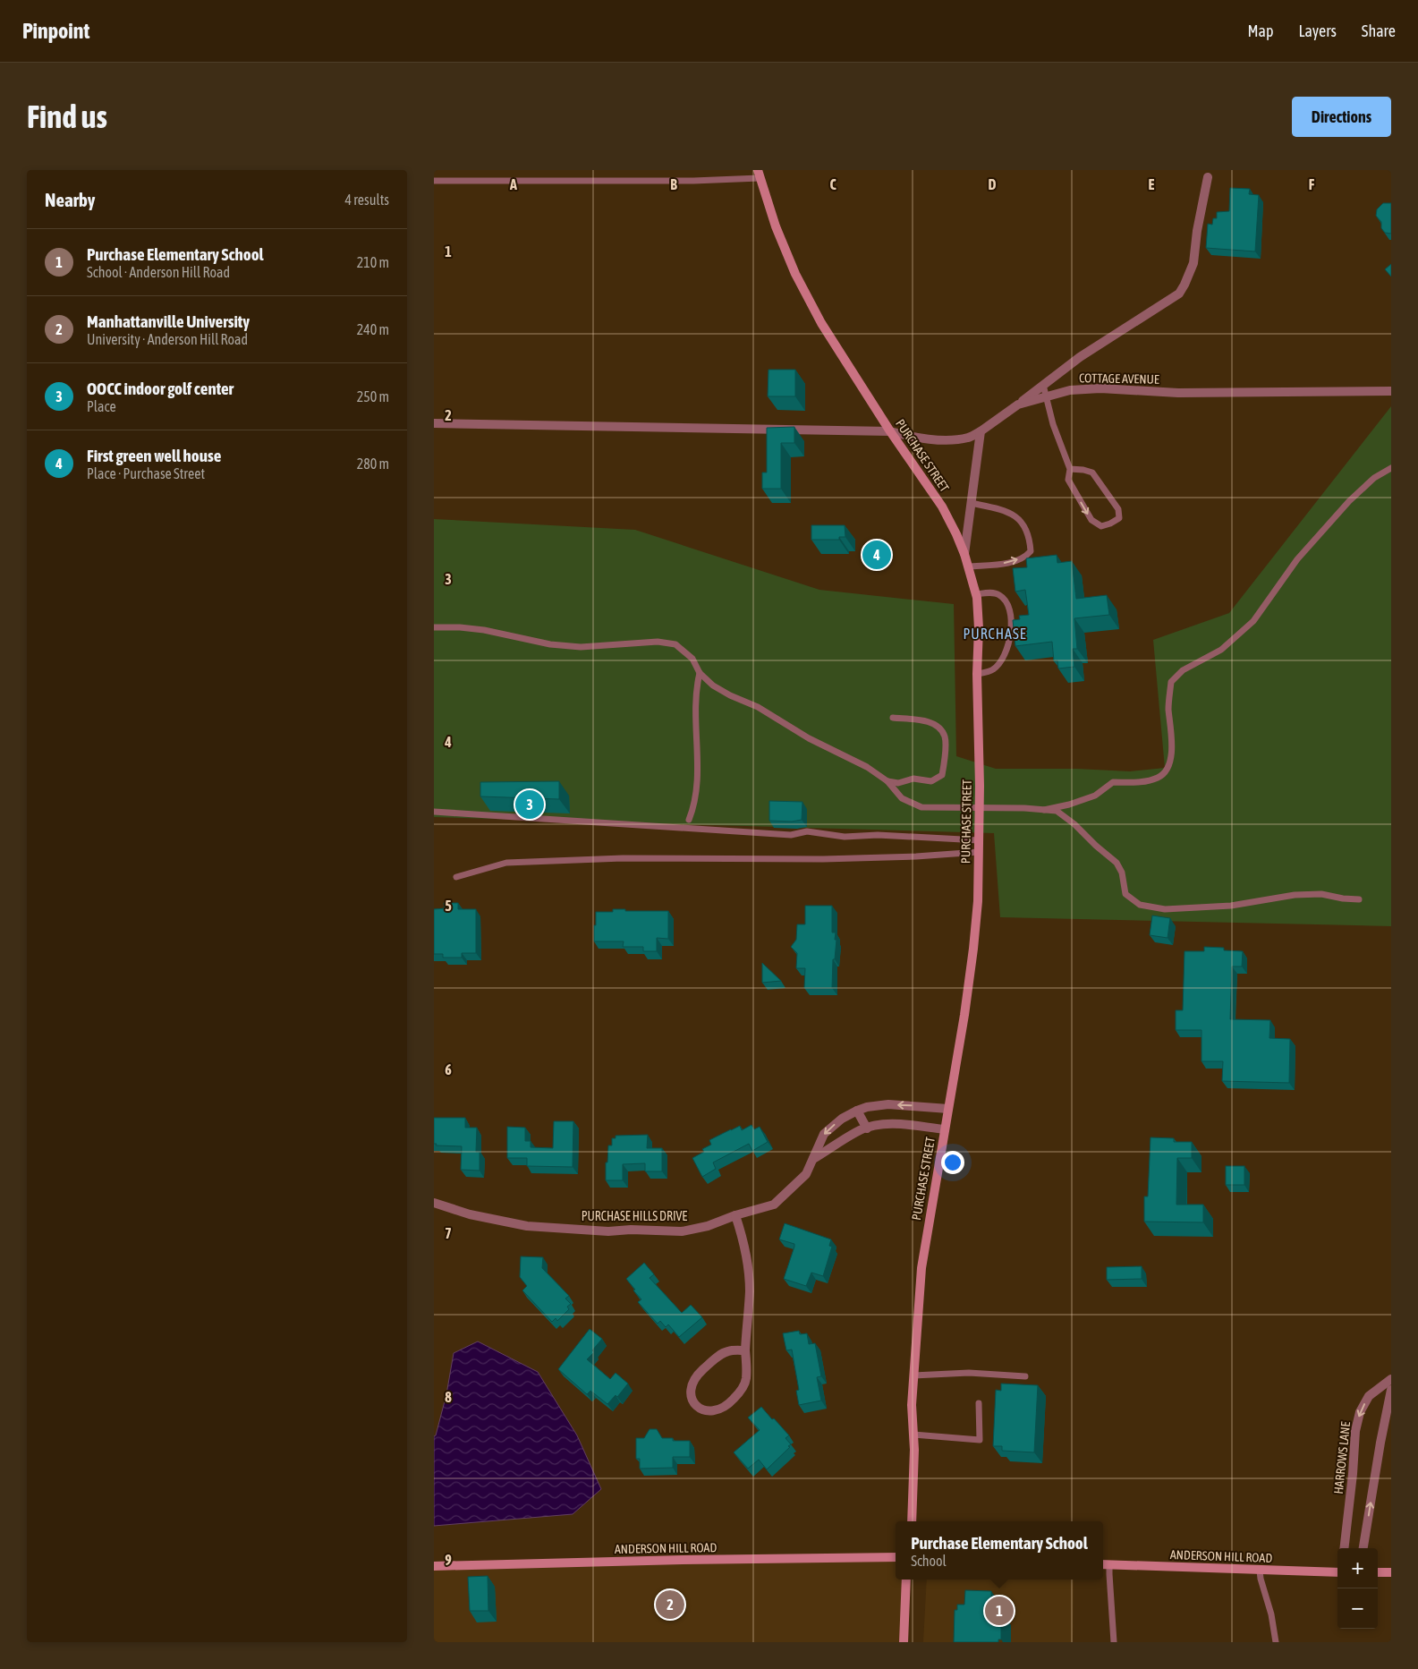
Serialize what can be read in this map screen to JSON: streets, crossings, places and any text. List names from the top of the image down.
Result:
{
  "streets": {
    "main road": ["PURCHASE STREET", "ANDERSON HILL ROAD"],
    "street": ["COTTAGE AVENUE", "PURCHASE HILLS DRIVE", "HARROWS LANE"]
  },
  "crossings": [
    ["COTTAGE AVENUE", "PURCHASE STREET"],
    ["PURCHASE STREET", "PURCHASE HILLS DRIVE"]
  ],
  "districts": ["PURCHASE"],
  "page": {
    "header": "Pinpoint",
    "nav": ["Map", "Layers", "Share"],
    "buttons": "Directions",
    "title": "Find us",
    "heading": ["Nearby", "4 results"],
    "list": [
      {
        "mark": "1",
        "name": "Purchase Elementary School",
        "note": "School · Anderson Hill Road",
        "value": "210 m"
      },
      {
        "mark": "2",
        "name": "Manhattanville University",
        "note": "University · Anderson Hill Road",
        "value": "240 m"
      },
      {
        "mark": "3",
        "name": "OOCC indoor golf center",
        "note": "Place",
        "value": "250 m"
      },
      {
        "mark": "4",
        "name": "First green well house",
        "note": "Place · Purchase Street",
        "value": "280 m"
      }
    ],
    "pins": [
      "4",
      "3",
      "2",
      "1"
    ],
    "popup": ["Purchase Elementary School", "School"],
    "map_buttons": ["+", "−"]
  },
  "grid": {
    "columns": [
      "A",
      "B",
      "C",
      "D",
      "E",
      "F"
    ],
    "rows": [
      "1",
      "2",
      "3",
      "4",
      "5",
      "6",
      "7",
      "8",
      "9"
    ]
  }
}
